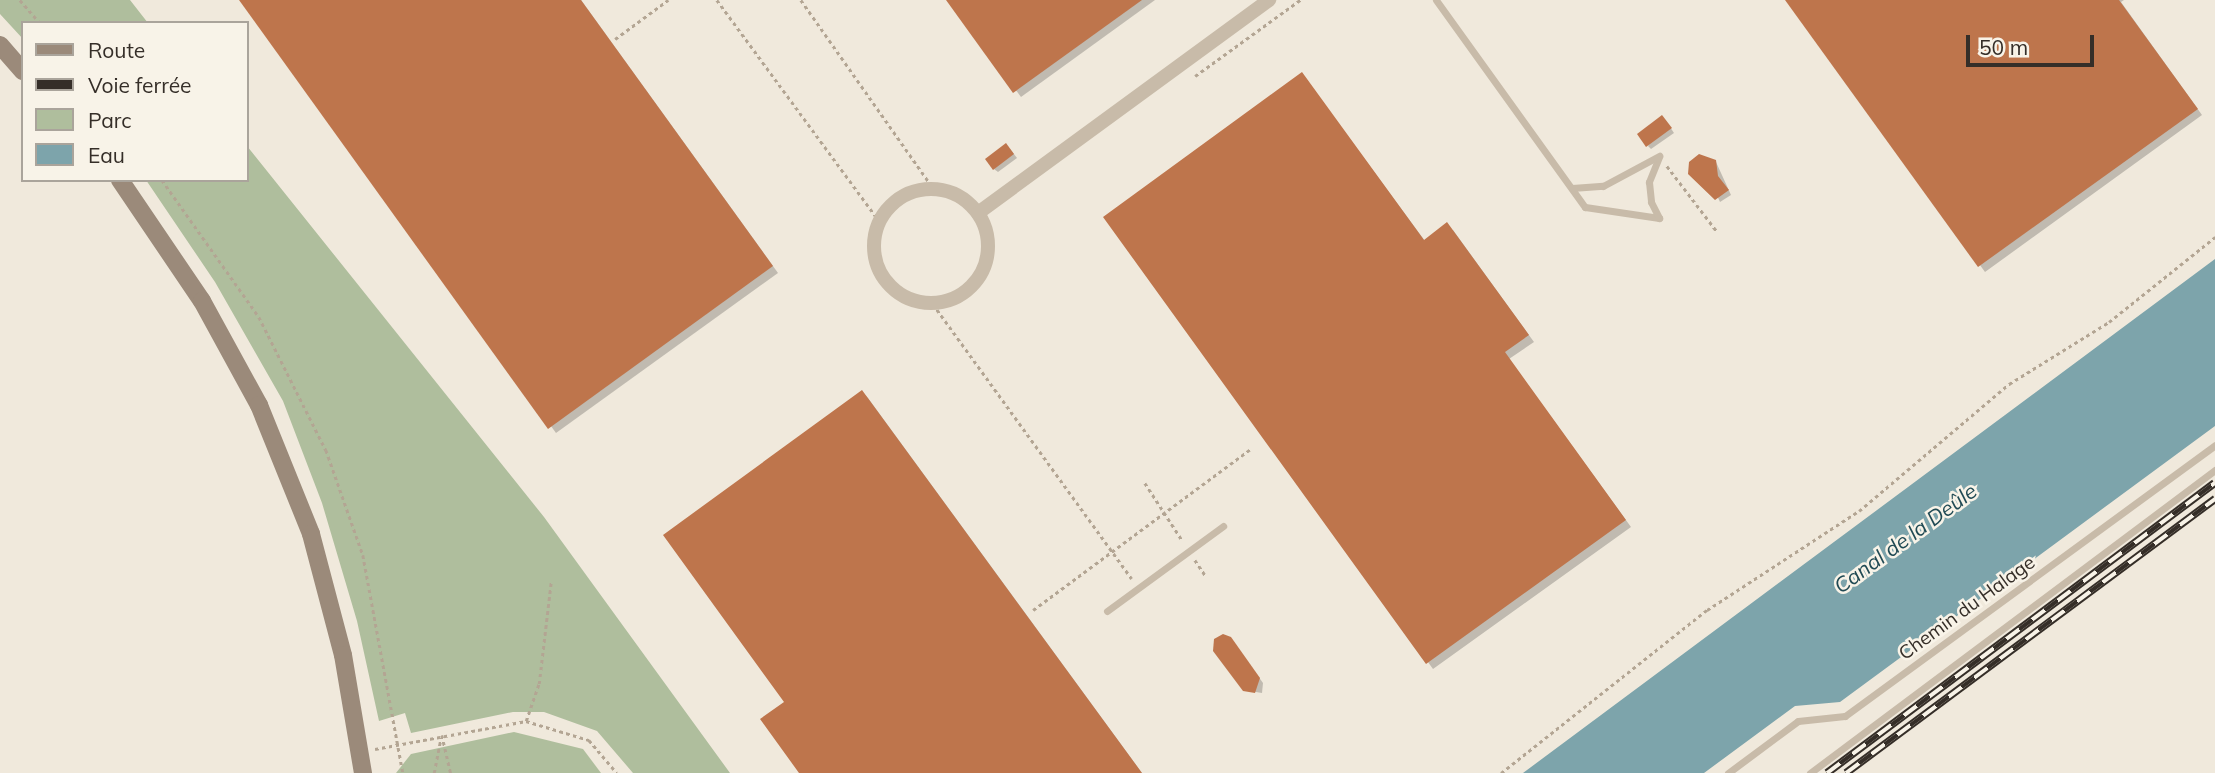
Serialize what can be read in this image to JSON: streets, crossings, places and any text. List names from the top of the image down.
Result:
{
  "streets": {
    "lane": ["Chemin du Halage"]
  },
  "water": ["Canal de la Deûle"],
  "legend": [
    "Route",
    "Voie ferrée",
    "Parc",
    "Eau"
  ],
  "scale_bar": "50 m"
}
